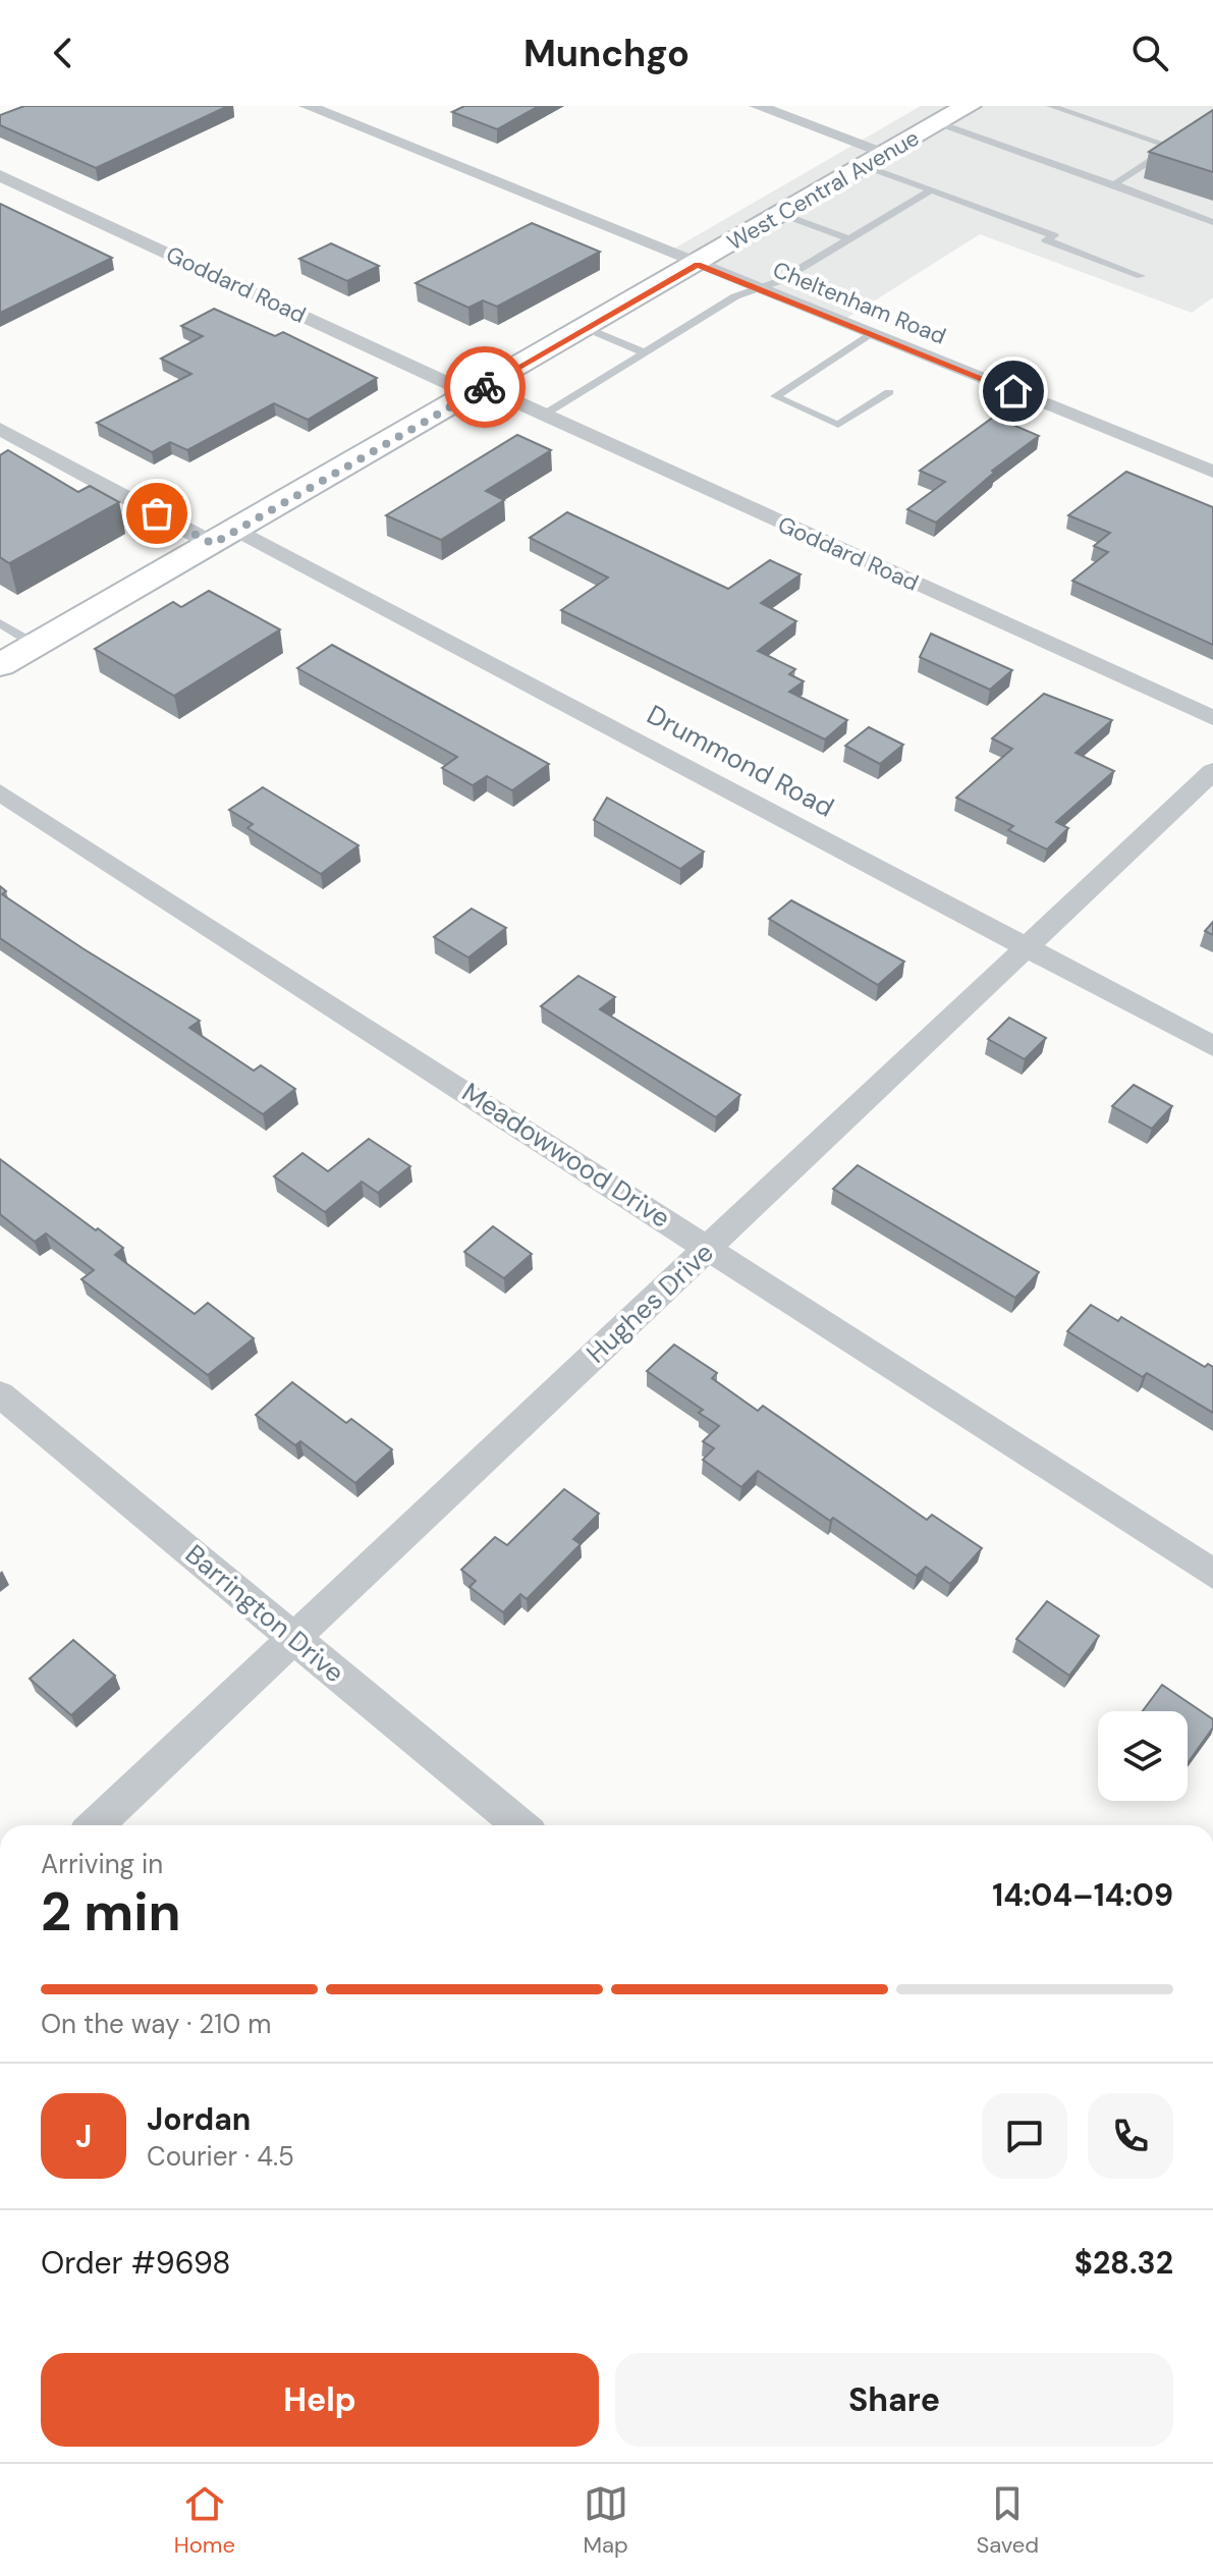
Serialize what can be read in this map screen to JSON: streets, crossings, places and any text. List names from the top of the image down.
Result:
{
  "streets": {
    "main road": ["West Central Avenue"],
    "street": [
      "Goddard Road",
      "Cheltenham Road",
      "Drummond Road",
      "Meadowwood Drive",
      "Hughes Drive",
      "Barrington Drive"
    ]
  },
  "crossings": [
    ["West Central Avenue", "Goddard Road"],
    ["West Central Avenue", "Cheltenham Road"],
    ["West Central Avenue", "Drummond Road"],
    ["Drummond Road", "Hughes Drive"],
    ["Meadowwood Drive", "Hughes Drive"],
    ["Hughes Drive", "Barrington Drive"]
  ],
  "page": {
    "header": "Munchgo",
    "heading": ["2 min", "Arriving in", "14:04–14:09"],
    "panel": [
      "Jordan",
      "Courier · 4.5",
      "Order #9698",
      "$28.32"
    ],
    "bar": "On the way · 210 m",
    "round": "J",
    "buttons": ["Help", "Share"],
    "tabs": ["Home", "Map", "Saved"]
  }
}
